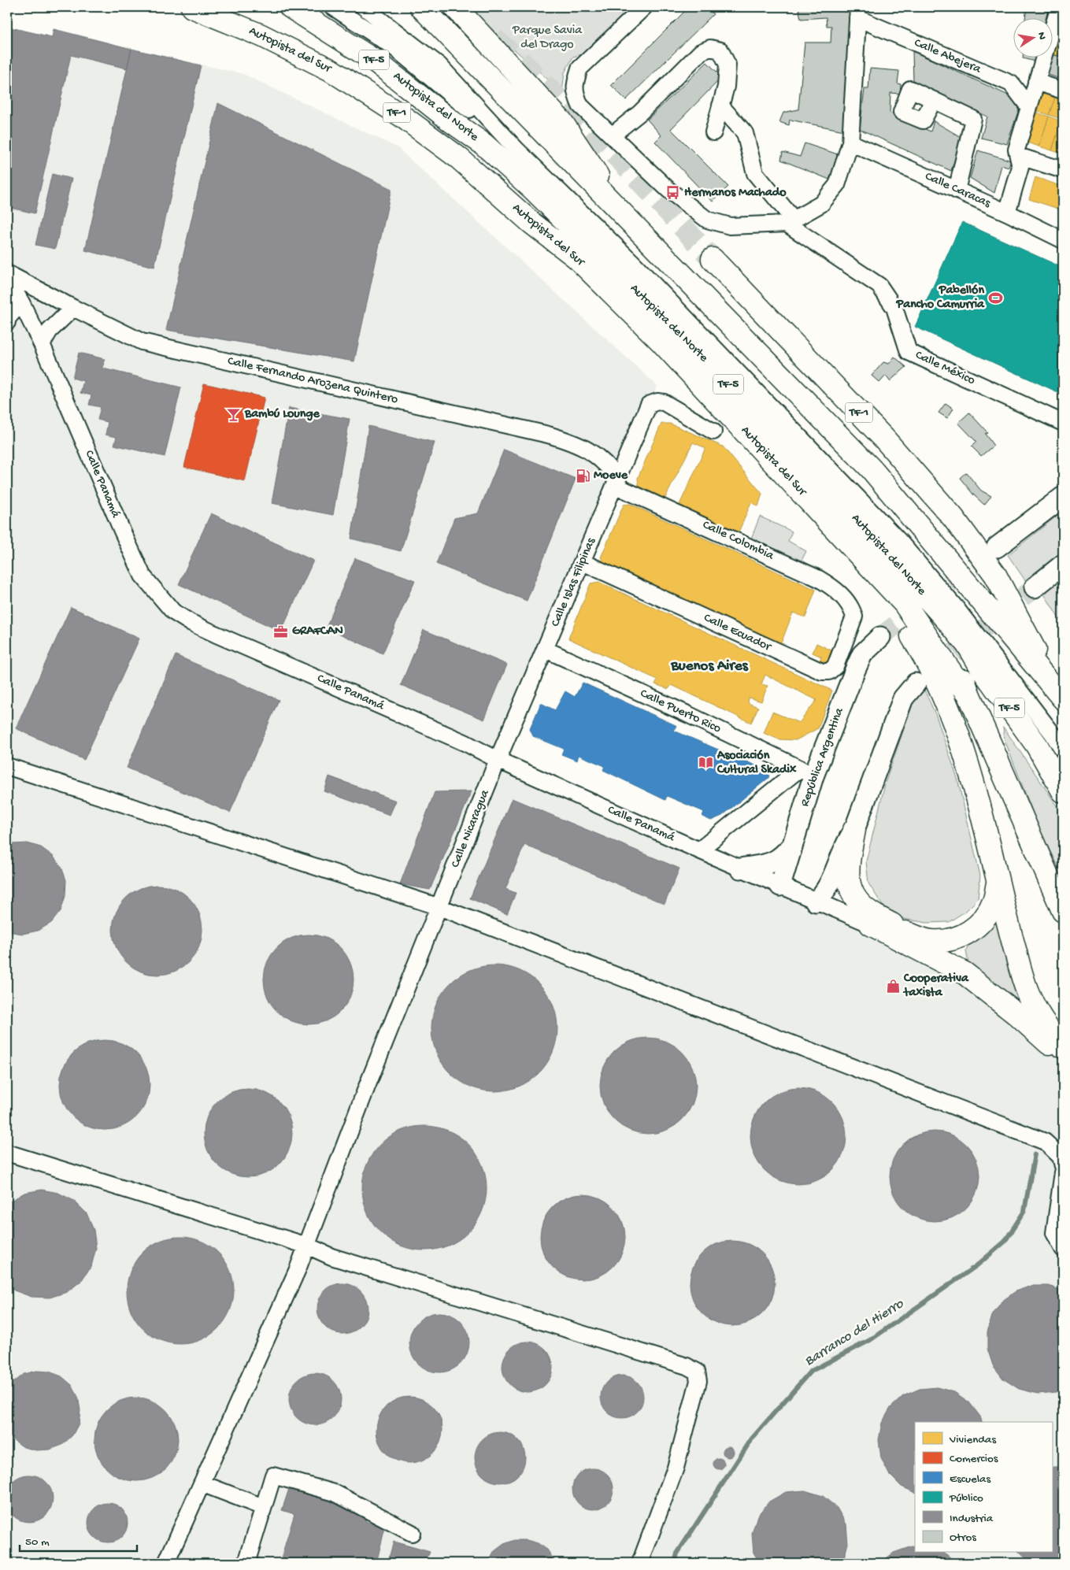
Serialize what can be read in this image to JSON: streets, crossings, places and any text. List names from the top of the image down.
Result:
{
  "streets": {
    "highway": [
      "Autopista del Sur",
      "TF-5",
      "Autopista del Norte",
      "TF-1"
    ],
    "main road": ["República Argentina"],
    "street": [
      "Calle Abejera",
      "Calle Caracas",
      "Calle México",
      "Calle Fernando Arozena Quintero",
      "Calle Panamá",
      "Calle Colombia",
      "Calle Islas Filipinas",
      "Calle Ecuador",
      "Calle Puerto Rico",
      "Calle Nicaragua"
    ]
  },
  "crossings": [
    ["Calle Fernando Arozena Quintero", "Calle Colombia"],
    ["Calle Fernando Arozena Quintero", "Calle Islas Filipinas"],
    ["Calle Panamá", "Calle Islas Filipinas"],
    ["Calle Panamá", "República Argentina"],
    ["Calle Panamá", "Calle Nicaragua"],
    ["Calle Colombia", "Calle Islas Filipinas"],
    ["Calle Colombia", "Calle Ecuador"],
    ["Calle Islas Filipinas", "Calle Ecuador"],
    ["Calle Islas Filipinas", "Calle Puerto Rico"],
    ["Calle Islas Filipinas", "Calle Nicaragua"],
    ["Calle Puerto Rico", "República Argentina"]
  ],
  "districts": ["Buenos Aires"],
  "water": ["Barranco del Hierro"],
  "parks": ["Parque Savia del Drago"],
  "places": {
    "bus stop": ["Hermanos Machado"],
    "sports": ["Pabellón Pancho Camurria"],
    "bar": ["Bambú Lounge"],
    "fuel station": ["Moeve"],
    "office": ["GRAFCAN"],
    "library": ["Asociación Cultural Skadix"],
    "shop": ["Cooperativa taxista"]
  },
  "legend": [
    "Viviendas",
    "Comercios",
    "Escuelas",
    "Público",
    "Industria",
    "Otros"
  ],
  "scale_bar": "50 m",
  "north": "right"
}
